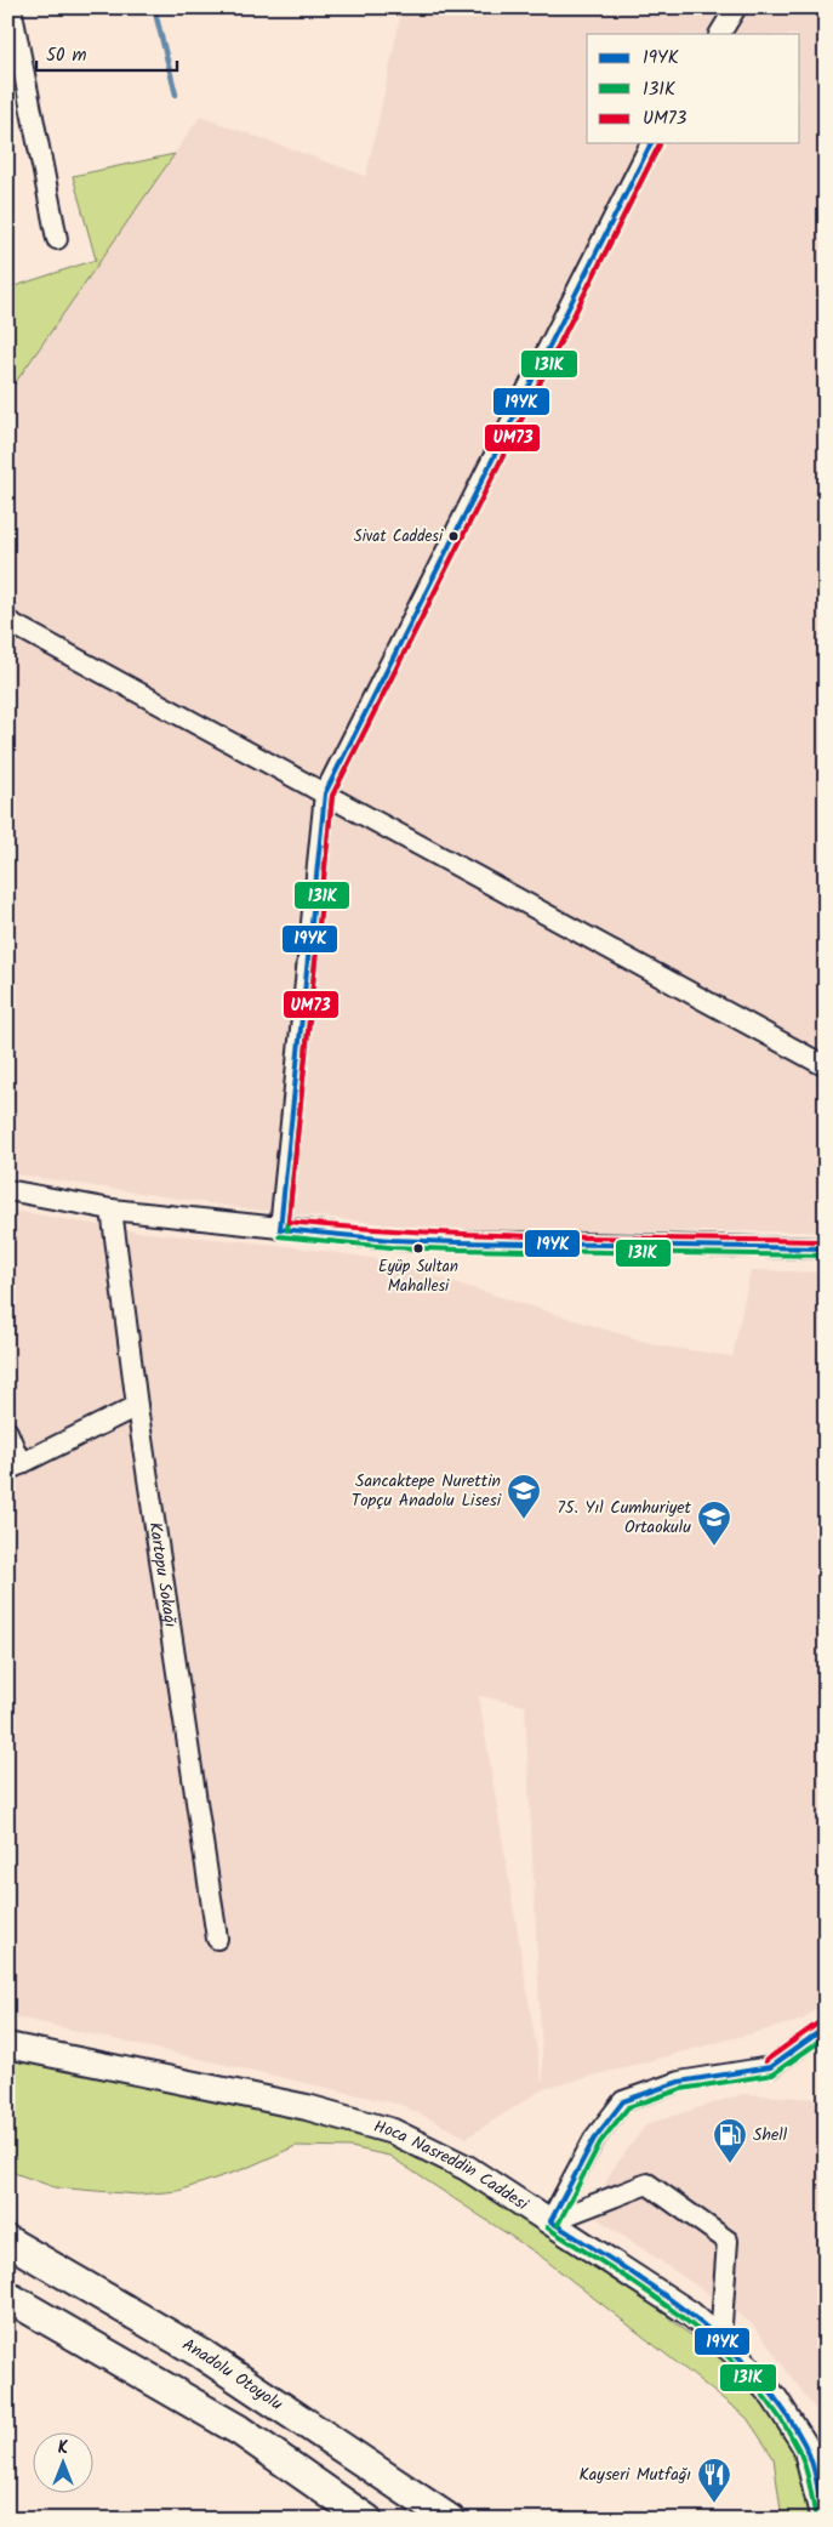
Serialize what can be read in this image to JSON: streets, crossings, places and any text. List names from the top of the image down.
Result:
{
  "streets": {
    "highway": ["Anadolu Otoyolu"],
    "main road": ["Hoca Nasreddin Caddesi"],
    "street": ["Kartopu Sokağı"]
  },
  "places": {
    "other": ["Sivat Caddesi", "Eyüp Sultan Mahallesi"],
    "school or university": ["Sancaktepe Nurettin Topçu Anadolu Lisesi", "75. Yıl Cumhuriyet Ortaokulu"],
    "fuel station": ["Shell"],
    "restaurant": ["Kayseri Mutfağı"]
  },
  "lines": ["transit line 19YK", "transit line 131K", "transit line UM73"],
  "legend": ["19YK", "131K", "UM73"],
  "scale_bar": "50 m",
  "north": "top"
}
